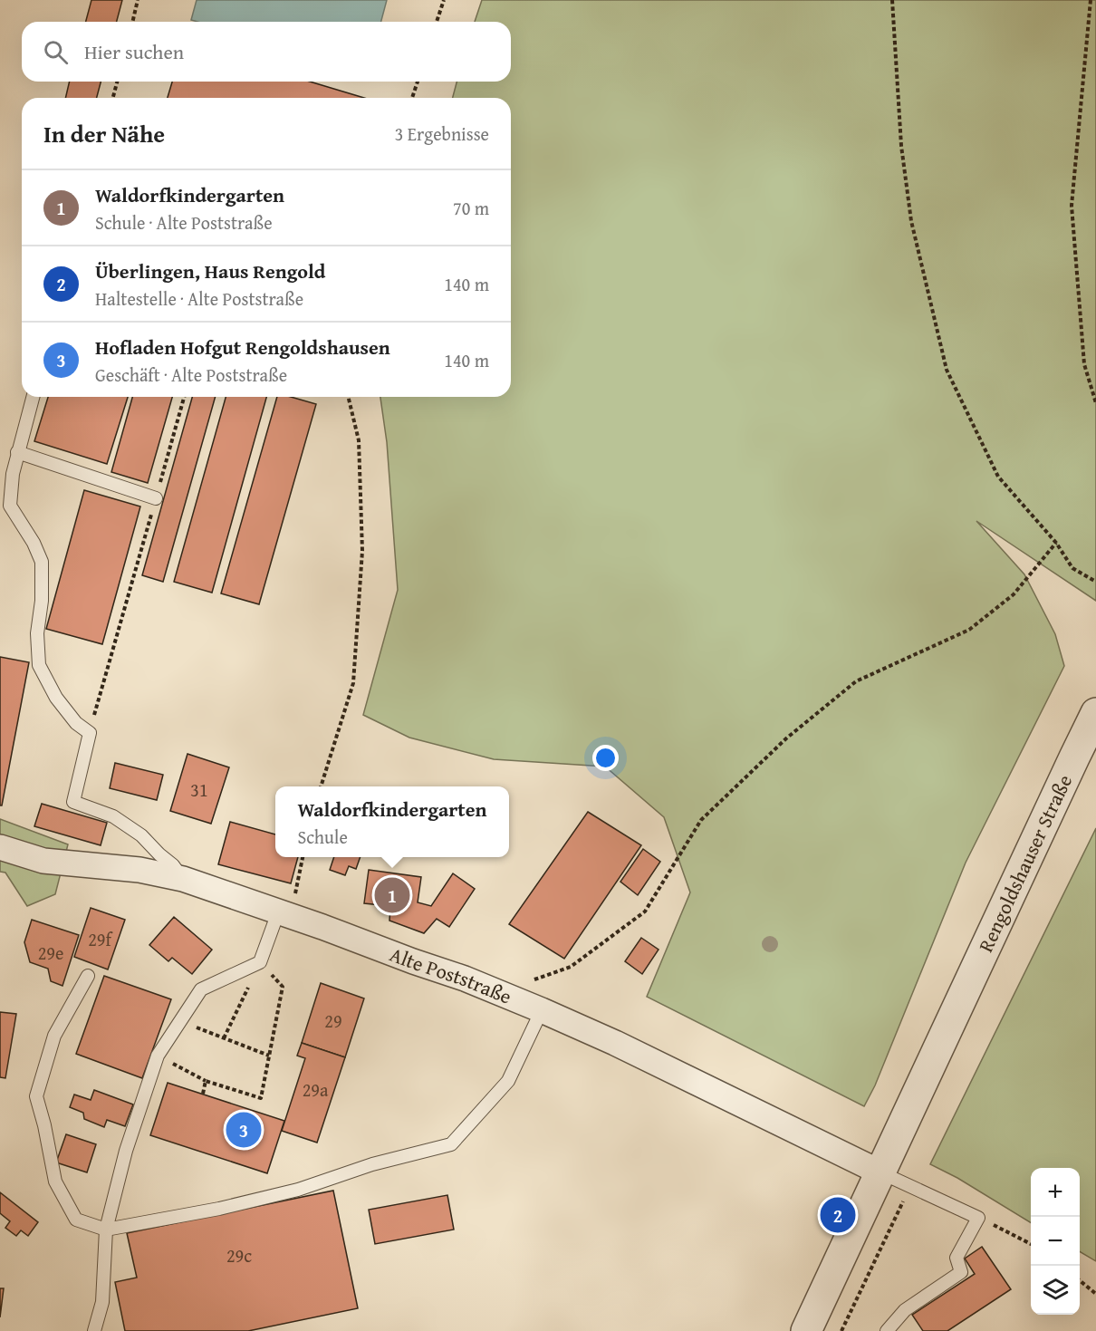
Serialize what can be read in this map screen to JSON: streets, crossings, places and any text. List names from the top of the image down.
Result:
{
  "streets": {
    "street": ["Rengoldshauser Straße", "Alte Poststraße"]
  },
  "crossings": [
    ["Rengoldshauser Straße", "Alte Poststraße"]
  ],
  "house_numbers": [
    "31",
    "29f",
    "29e",
    "29",
    "29a",
    "29c"
  ],
  "page": {
    "search": "Hier suchen",
    "heading": ["In der Nähe", "3 Ergebnisse"],
    "list": [
      {
        "mark": "1",
        "name": "Waldorfkindergarten",
        "note": "Schule · Alte Poststraße",
        "value": "70 m"
      },
      {
        "mark": "2",
        "name": "Überlingen, Haus Rengold",
        "note": "Haltestelle · Alte Poststraße",
        "value": "140 m"
      },
      {
        "mark": "3",
        "name": "Hofladen Hofgut Rengoldshausen",
        "note": "Geschäft · Alte Poststraße",
        "value": "140 m"
      }
    ],
    "popup": ["Waldorfkindergarten", "Schule"],
    "pins": ["1", "3", "2"],
    "map_buttons": ["+", "−"]
  }
}
